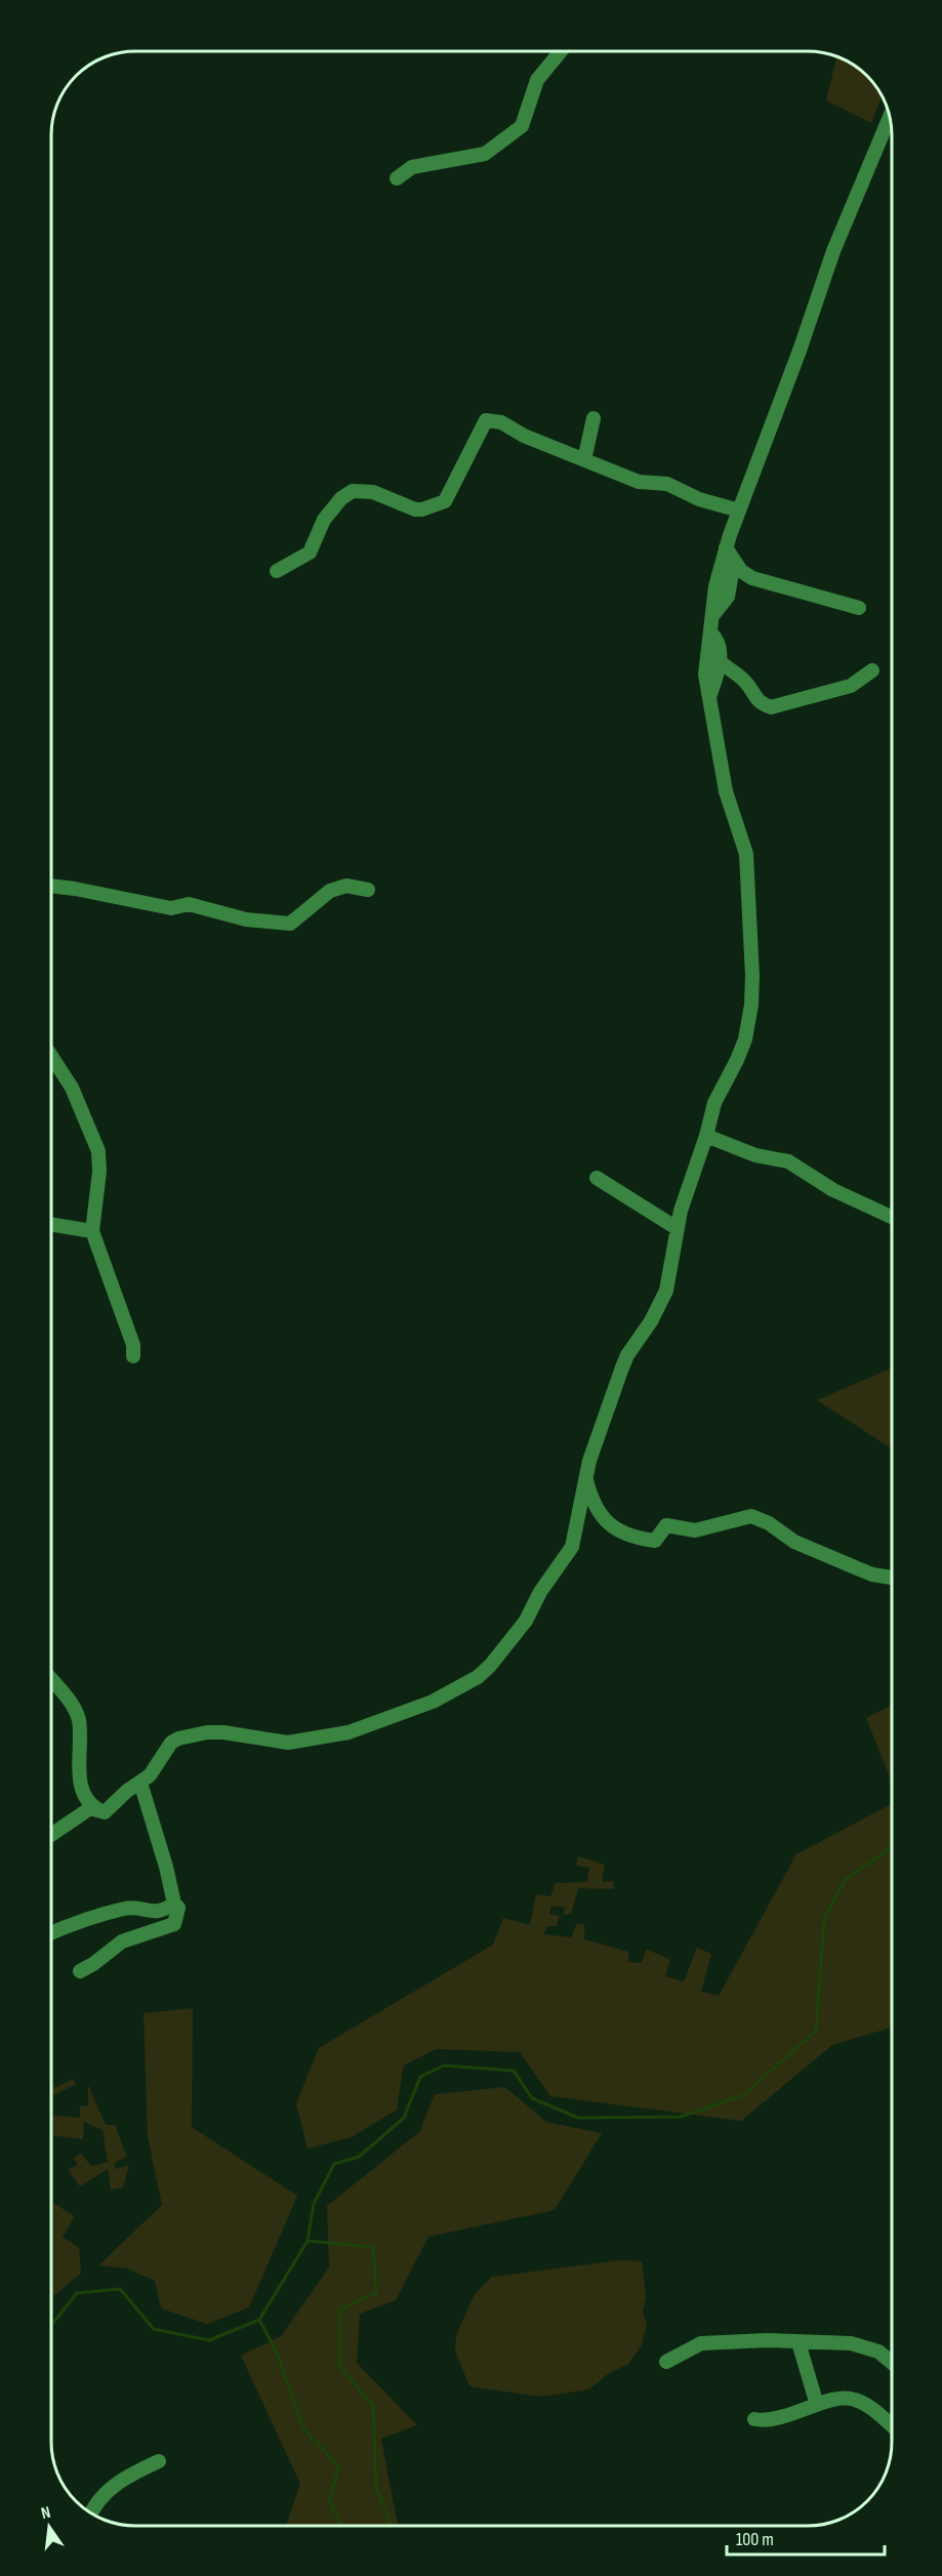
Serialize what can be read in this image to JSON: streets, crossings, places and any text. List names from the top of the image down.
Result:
{
  "scale_bar": "100 m",
  "north": "top"
}
